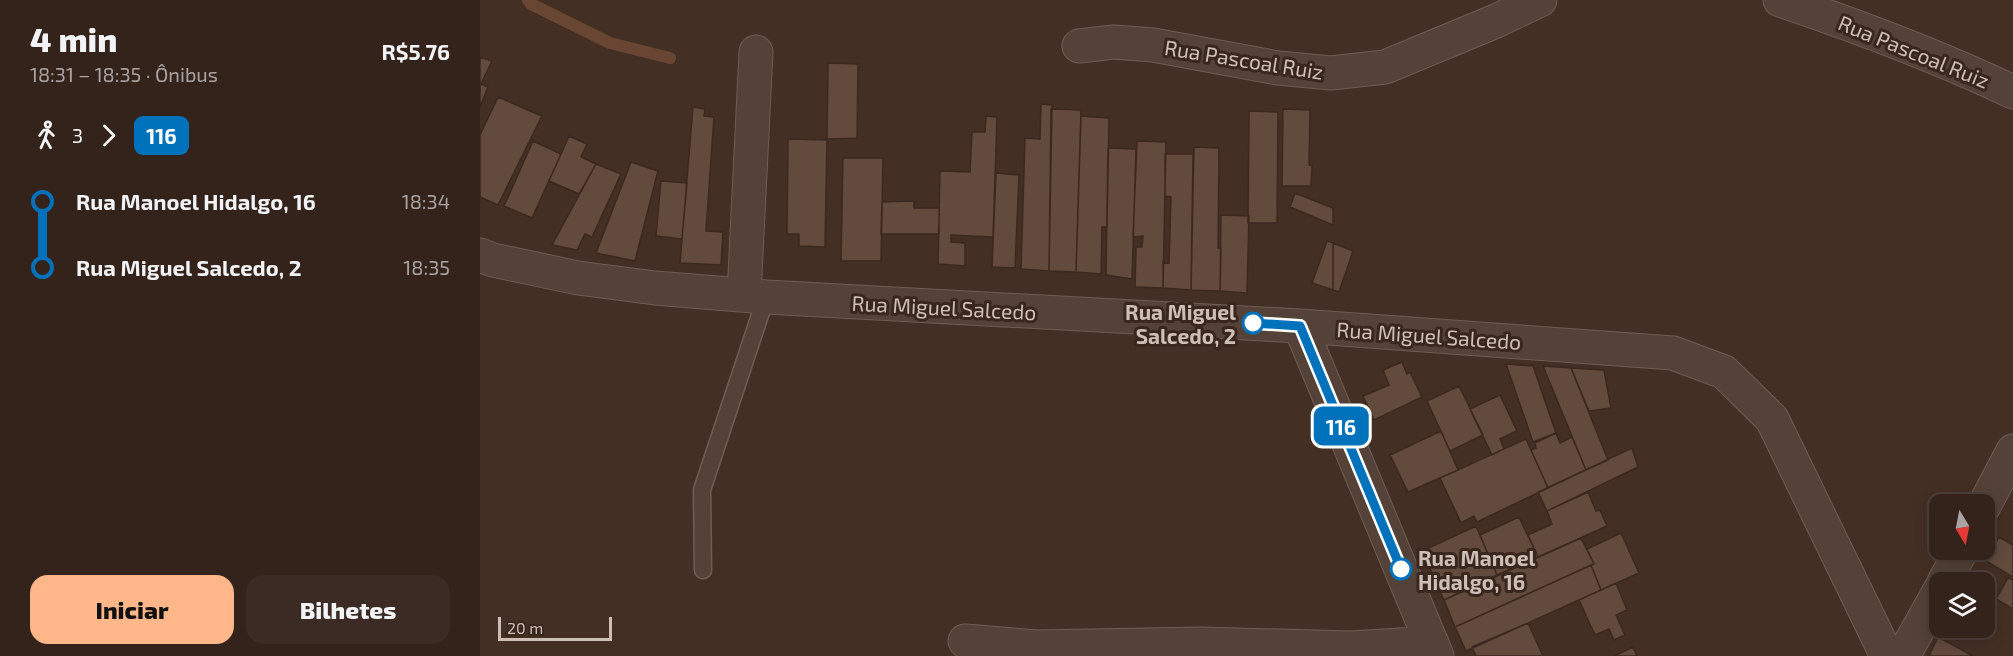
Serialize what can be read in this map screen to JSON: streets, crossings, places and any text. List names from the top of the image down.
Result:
{
  "streets": {
    "street": ["Rua Pascoal Ruiz", "Rua Miguel Salcedo"]
  },
  "places": ["Rua Miguel Salcedo, 2", "Rua Manoel Hidalgo, 16"],
  "lines": ["bus line 116"],
  "scale_bar": "20 m",
  "north": "bottom",
  "page": {
    "heading": ["4 min", "18:31 – 18:35 · Ônibus", "R$5.76"],
    "on_map": "116",
    "legs": ["3", "116"],
    "list": [
      {
        "name": "Rua Manoel Hidalgo, 16",
        "value": "18:34"
      },
      {
        "name": "Rua Miguel Salcedo, 2",
        "value": "18:35"
      }
    ],
    "buttons": ["Iniciar", "Bilhetes"],
    "scale": "20 m"
  }
}
